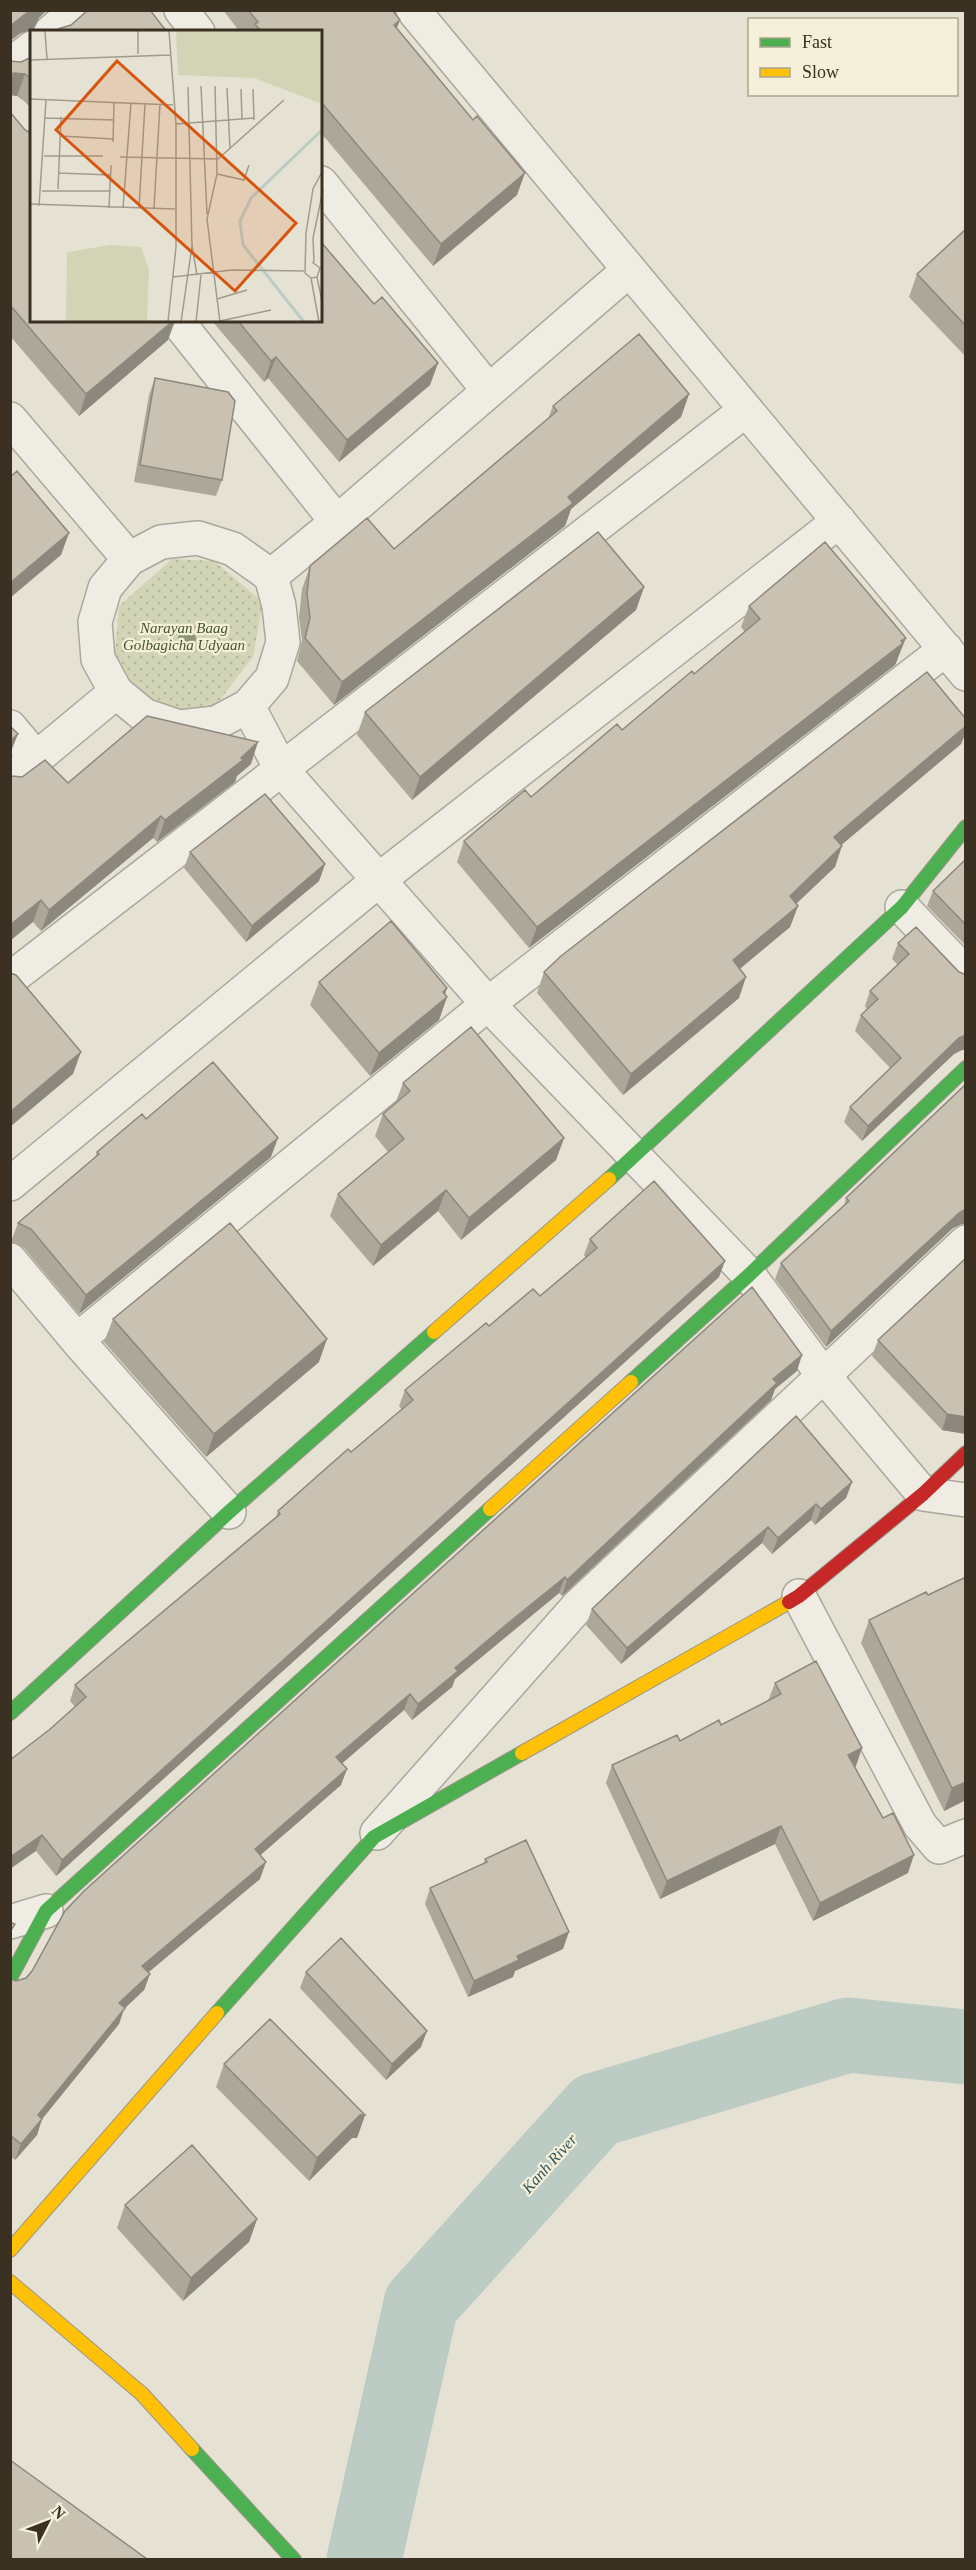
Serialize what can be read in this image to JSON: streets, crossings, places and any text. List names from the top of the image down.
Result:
{
  "water": ["Kanh River"],
  "parks": ["Narayan Baag Golbagicha Udyaan"],
  "legend": ["Fast", "Slow"],
  "north": "top right"
}
